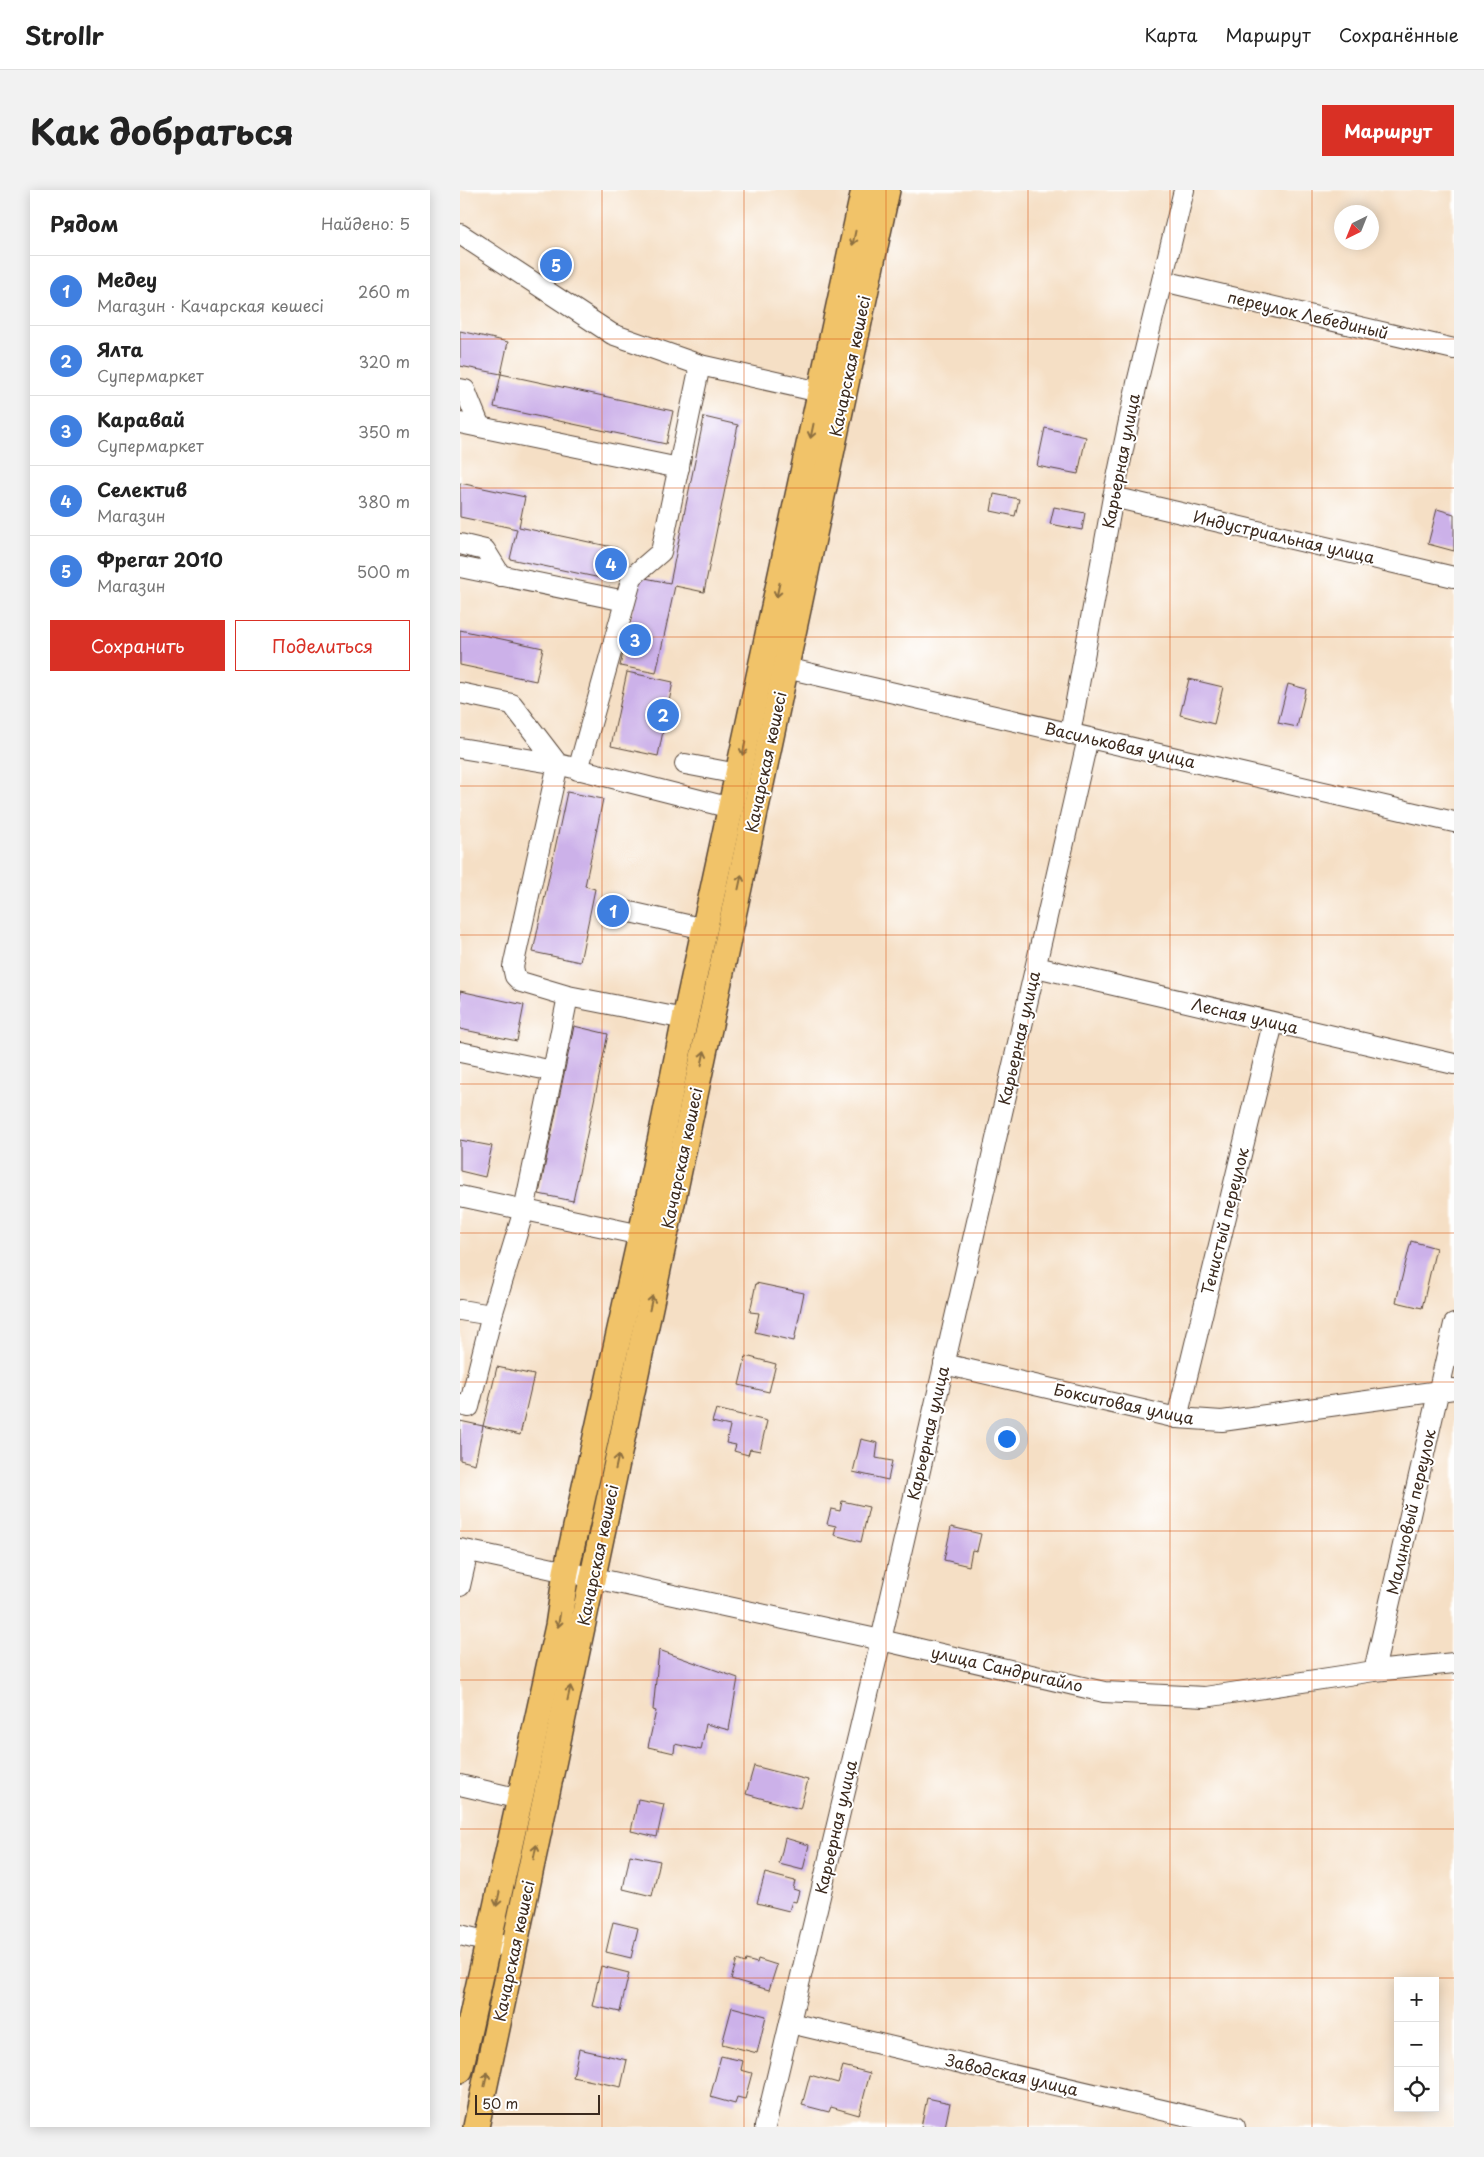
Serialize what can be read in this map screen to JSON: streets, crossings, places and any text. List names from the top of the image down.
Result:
{
  "streets": {
    "main road": ["Качарская көшесі"],
    "street": [
      "переулок Лебединый",
      "Карьерная улица",
      "Индустриальная улица",
      "Васильковая улица",
      "Лесная улица",
      "Тенистый переулок",
      "Бокситовая улица",
      "Малиновый переулок",
      "улица Сандригайло",
      "Заводская улица"
    ]
  },
  "crossings": [
    ["переулок Лебединый", "Карьерная улица"],
    ["Качарская көшесі", "Васильковая улица"],
    ["Качарская көшесі", "улица Сандригайло"],
    ["Карьерная улица", "Индустриальная улица"],
    ["Карьерная улица", "Васильковая улица"],
    ["Карьерная улица", "Лесная улица"],
    ["Карьерная улица", "Бокситовая улица"],
    ["Карьерная улица", "улица Сандригайло"],
    ["Карьерная улица", "Заводская улица"],
    ["Лесная улица", "Тенистый переулок"],
    ["Тенистый переулок", "Бокситовая улица"],
    ["Бокситовая улица", "Малиновый переулок"],
    ["Малиновый переулок", "улица Сандригайло"]
  ],
  "scale_bar": "50 m",
  "north": "bottom left",
  "page": {
    "header": "Strollr",
    "nav": ["Карта", "Маршрут", "Сохранённые"],
    "title": "Как добраться",
    "buttons": [
      "Маршрут",
      ["Сохранить", "Поделиться"]
    ],
    "heading": ["Рядом", "Найдено: 5"],
    "pins": [
      "5",
      "4",
      "3",
      "2",
      "1"
    ],
    "list": [
      {
        "mark": "1",
        "name": "Медеу",
        "note": "Магазин · Качарская көшесі",
        "value": "260 m"
      },
      {
        "mark": "2",
        "name": "Ялта",
        "note": "Супермаркет",
        "value": "320 m"
      },
      {
        "mark": "3",
        "name": "Каравай",
        "note": "Супермаркет",
        "value": "350 m"
      },
      {
        "mark": "4",
        "name": "Селектив",
        "note": "Магазин",
        "value": "380 m"
      },
      {
        "mark": "5",
        "name": "Фрегат 2010",
        "note": "Магазин",
        "value": "500 m"
      }
    ],
    "map_buttons": ["+", "−"],
    "scale": "50 m"
  }
}
